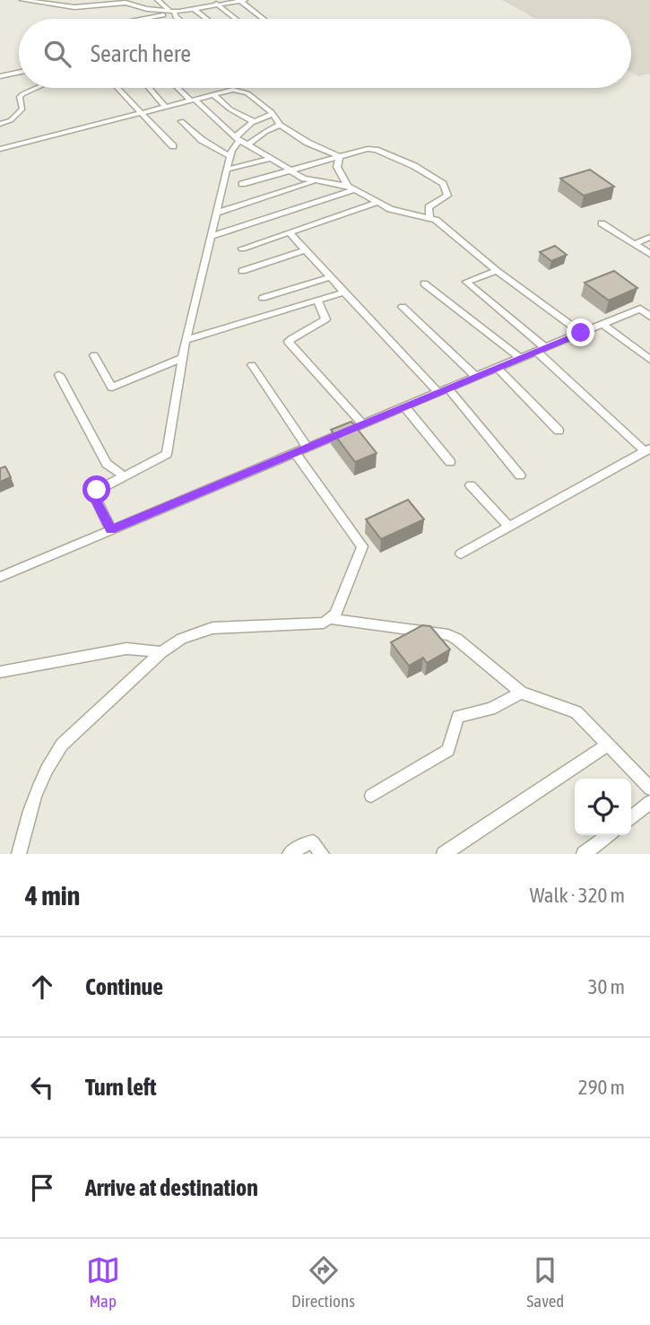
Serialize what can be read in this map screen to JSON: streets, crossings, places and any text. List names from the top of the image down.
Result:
{
  "page": {
    "search": "Search here",
    "heading": ["4 min", "Walk · 320 m"],
    "list": [
      ["Continue", "30 m"],
      ["Turn left", "290 m"],
      "Arrive at destination"
    ],
    "nav": ["Map", "Directions", "Saved"]
  }
}
